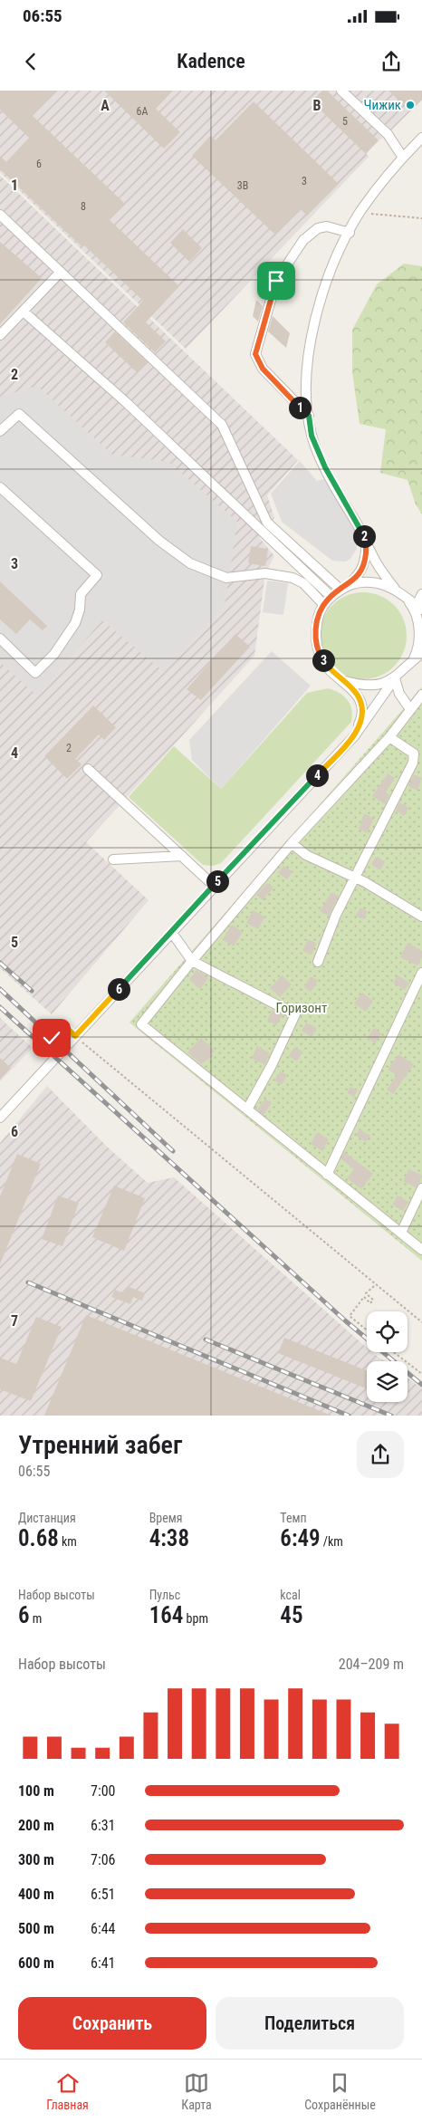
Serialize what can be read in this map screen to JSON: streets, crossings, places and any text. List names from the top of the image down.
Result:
{
  "parks": ["Горизонт"],
  "places": ["Чижик"],
  "house_numbers": [
    "6А",
    "5",
    "6",
    "3",
    "3В",
    "8",
    "2"
  ],
  "page": {
    "status": "06:55",
    "header": "Kadence",
    "pins": [
      "1",
      "2",
      "3",
      "4",
      "5",
      "6"
    ],
    "heading": ["Утренний забег", "06:55"],
    "stats": [
      ["Дистанция", "0.68 km"],
      ["Время", "4:38"],
      ["Темп", "6:49 /km"],
      ["Набор высоты", "6 m"],
      ["Пульс", "164 bpm"],
      ["kcal", "45"]
    ],
    "chart": ["Набор высоты", "204–209 m"],
    "list": [
      {
        "name": "100 m",
        "note": "7:00"
      },
      {
        "name": "200 m",
        "note": "6:31"
      },
      {
        "name": "300 m",
        "note": "7:06"
      },
      {
        "name": "400 m",
        "note": "6:51"
      },
      {
        "name": "500 m",
        "note": "6:44"
      },
      {
        "name": "600 m",
        "note": "6:41"
      }
    ],
    "buttons": ["Сохранить", "Поделиться"],
    "tabs": ["Главная", "Карта", "Сохранённые"]
  },
  "grid": {
    "columns": ["A", "B"],
    "rows": [
      "1",
      "2",
      "3",
      "4",
      "5",
      "6",
      "7"
    ]
  }
}
